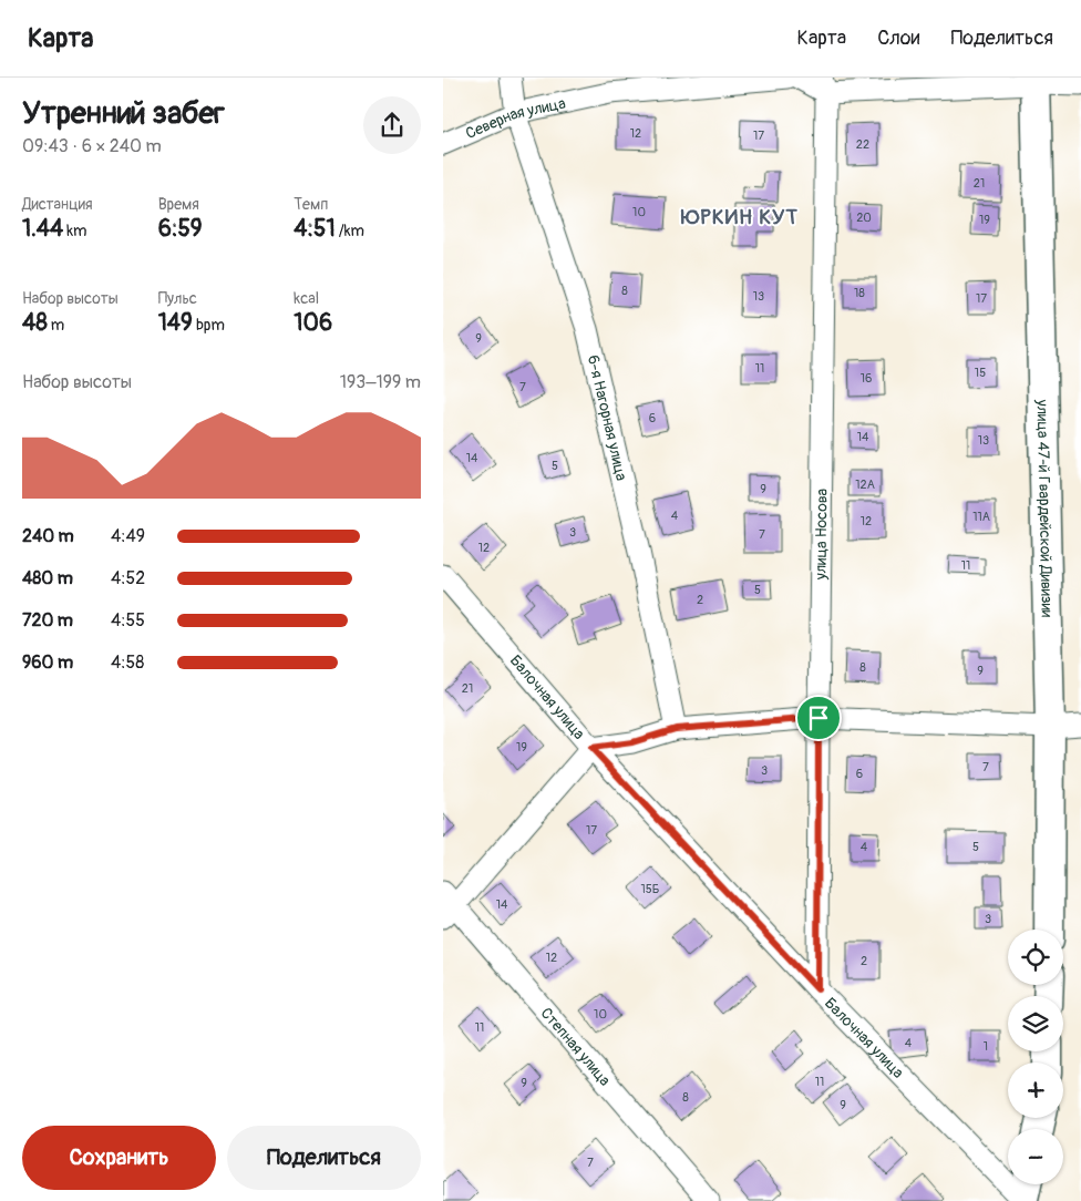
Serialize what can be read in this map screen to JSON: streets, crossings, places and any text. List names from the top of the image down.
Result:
{
  "streets": {
    "main road": ["улица 47-й Гвардейской Дивизии"],
    "street": [
      "Северная улица",
      "6-я Нагорная улица",
      "улица Носова",
      "Балочная улица",
      "Степная улица"
    ]
  },
  "crossings": [
    ["Северная улица", "6-я Нагорная улица"],
    ["улица Носова", "Балочная улица"]
  ],
  "districts": ["ЮРКИН КУТ"],
  "house_numbers": [
    "12",
    "17",
    "22",
    "21",
    "10",
    "20",
    "19",
    "8",
    "18",
    "13",
    "17",
    "9",
    "11",
    "15",
    "16",
    "7",
    "6",
    "14",
    "13",
    "14",
    "5",
    "12А",
    "9",
    "4",
    "11А",
    "12",
    "3",
    "7",
    "12",
    "11",
    "5",
    "2",
    "8",
    "9",
    "21",
    "19",
    "7",
    "3",
    "6",
    "17",
    "4",
    "5",
    "15Б",
    "14",
    "3",
    "12",
    "2",
    "10",
    "11",
    "4",
    "1",
    "11",
    "9",
    "8",
    "9",
    "7"
  ],
  "page": {
    "header": "Карта",
    "nav": ["Карта", "Слои", "Поделиться"],
    "heading": ["Утренний забег", "09:43 · 6 × 240 m"],
    "stats": [
      ["Дистанция", "1.44 km"],
      ["Время", "6:59"],
      ["Темп", "4:51 /km"],
      ["Набор высоты", "48 m"],
      ["Пульс", "149 bpm"],
      ["kcal", "106"]
    ],
    "chart": ["Набор высоты", "193–199 m"],
    "list": [
      {
        "name": "240 m",
        "note": "4:49"
      },
      {
        "name": "480 m",
        "note": "4:52"
      },
      {
        "name": "720 m",
        "note": "4:55"
      },
      {
        "name": "960 m",
        "note": "4:58"
      }
    ],
    "map_buttons": ["+", "−"],
    "buttons": ["Сохранить", "Поделиться"]
  }
}
